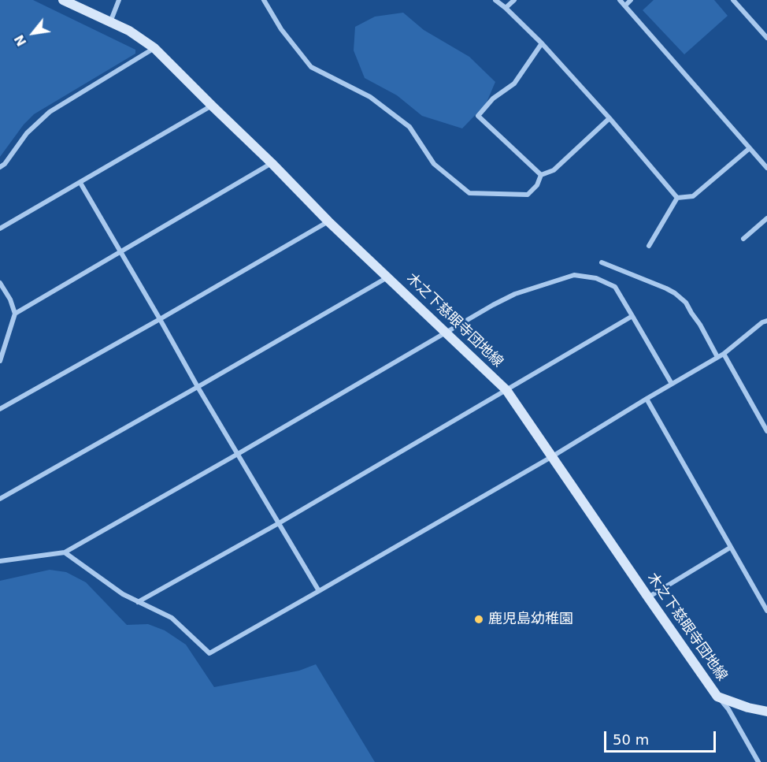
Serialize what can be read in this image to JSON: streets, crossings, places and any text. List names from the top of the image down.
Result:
{
  "streets": {
    "street": ["木之下慈眼寺団地線"]
  },
  "places": ["鹿児島幼稚園"],
  "scale_bar": "50 m",
  "north": "bottom left"
}
